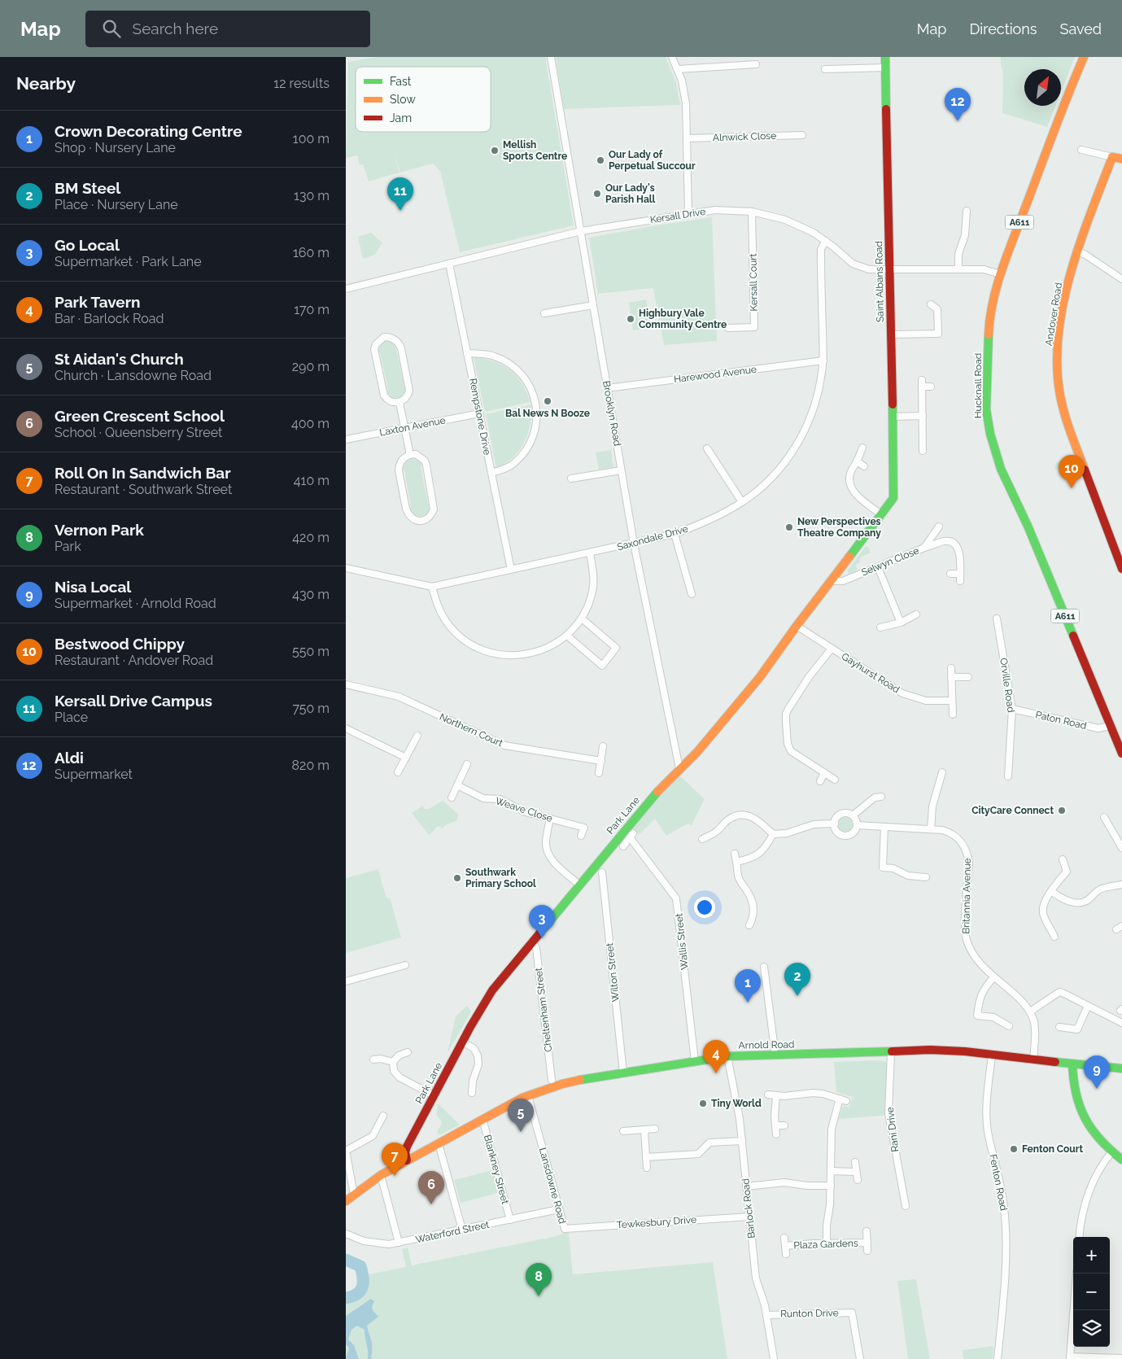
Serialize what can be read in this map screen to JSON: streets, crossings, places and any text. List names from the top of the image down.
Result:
{
  "streets": {
    "street": [
      "Alnwick Close",
      "Kersall Drive",
      "A611",
      "Saint Albans Road",
      "Kersall Court",
      "Andover Road",
      "Harewood Avenue",
      "Hucknall Road",
      "Brooklyn Road",
      "Rempstone Drive",
      "Laxton Avenue",
      "Saxondale Drive",
      "Selwyn Close",
      "Gayhurst Road",
      "Orville Road",
      "Paton Road",
      "Northern Court",
      "Weave Close",
      "Park Lane",
      "Britannia Avenue",
      "Wallis Street",
      "Wilton Street",
      "Cheltenham Street",
      "Arnold Road",
      "Rani Drive",
      "Blankney Street",
      "Fenton Road",
      "Lansdowne Road",
      "Barlock Road",
      "Tewkesbury Drive",
      "Waterford Street",
      "Plaza Gardens",
      "Runton Drive"
    ]
  },
  "crossings": [
    ["Kersall Drive", "Saint Albans Road"],
    ["Kersall Drive", "Kersall Court"],
    ["Kersall Drive", "Hucknall Road"],
    ["Kersall Drive", "Brooklyn Road"],
    ["Kersall Drive", "Rempstone Drive"],
    ["Kersall Drive", "Saxondale Drive"],
    ["Saint Albans Road", "Park Lane"],
    ["Harewood Avenue", "Brooklyn Road"],
    ["Harewood Avenue", "Saxondale Drive"],
    ["Hucknall Road", "Paton Road"],
    ["Brooklyn Road", "Saxondale Drive"],
    ["Brooklyn Road", "Park Lane"],
    ["Rempstone Drive", "Laxton Avenue"],
    ["Rempstone Drive", "Saxondale Drive"],
    ["Selwyn Close", "Park Lane"],
    ["Gayhurst Road", "Park Lane"],
    ["Orville Road", "Paton Road"],
    ["Park Lane", "Cheltenham Street"],
    ["Park Lane", "Arnold Road"],
    ["Wallis Street", "Arnold Road"],
    ["Wilton Street", "Arnold Road"],
    ["Arnold Road", "Rani Drive"],
    ["Arnold Road", "Blankney Street"],
    ["Arnold Road", "Fenton Road"],
    ["Arnold Road", "Lansdowne Road"],
    ["Arnold Road", "Barlock Road"],
    ["Blankney Street", "Waterford Street"],
    ["Lansdowne Road", "Tewkesbury Drive"],
    ["Lansdowne Road", "Waterford Street"],
    ["Barlock Road", "Tewkesbury Drive"],
    ["Barlock Road", "Runton Drive"]
  ],
  "places": [
    "Mellish Sports Centre",
    "Our Lady of Perpetual Succour",
    "Our Lady's Parish Hall",
    "Highbury Vale Community Centre",
    "Bal News N Booze",
    "New Perspectives Theatre Company",
    "CityCare Connect",
    "Southwark Primary School",
    "Tiny World",
    "Fenton Court"
  ],
  "legend": ["Fast", "Slow", "Jam"],
  "north": "top right",
  "page": {
    "header": "Map",
    "search": "Search here",
    "nav": ["Map", "Directions", "Saved"],
    "heading": ["Nearby", "12 results"],
    "pins": [
      "12",
      "11",
      "10",
      "3",
      "2",
      "1",
      "4",
      "9",
      "5",
      "7",
      "6",
      "8"
    ],
    "list": [
      {
        "mark": "1",
        "name": "Crown Decorating Centre",
        "note": "Shop · Nursery Lane",
        "value": "100 m"
      },
      {
        "mark": "2",
        "name": "BM Steel",
        "note": "Place · Nursery Lane",
        "value": "130 m"
      },
      {
        "mark": "3",
        "name": "Go Local",
        "note": "Supermarket · Park Lane",
        "value": "160 m"
      },
      {
        "mark": "4",
        "name": "Park Tavern",
        "note": "Bar · Barlock Road",
        "value": "170 m"
      },
      {
        "mark": "5",
        "name": "St Aidan's Church",
        "note": "Church · Lansdowne Road",
        "value": "290 m"
      },
      {
        "mark": "6",
        "name": "Green Crescent School",
        "note": "School · Queensberry Street",
        "value": "400 m"
      },
      {
        "mark": "7",
        "name": "Roll On In Sandwich Bar",
        "note": "Restaurant · Southwark Street",
        "value": "410 m"
      },
      {
        "mark": "8",
        "name": "Vernon Park",
        "note": "Park",
        "value": "420 m"
      },
      {
        "mark": "9",
        "name": "Nisa Local",
        "note": "Supermarket · Arnold Road",
        "value": "430 m"
      },
      {
        "mark": "10",
        "name": "Bestwood Chippy",
        "note": "Restaurant · Andover Road",
        "value": "550 m"
      },
      {
        "mark": "11",
        "name": "Kersall Drive Campus",
        "note": "Place",
        "value": "750 m"
      },
      {
        "mark": "12",
        "name": "Aldi",
        "note": "Supermarket",
        "value": "820 m"
      }
    ],
    "map_buttons": ["+", "−"]
  }
}
